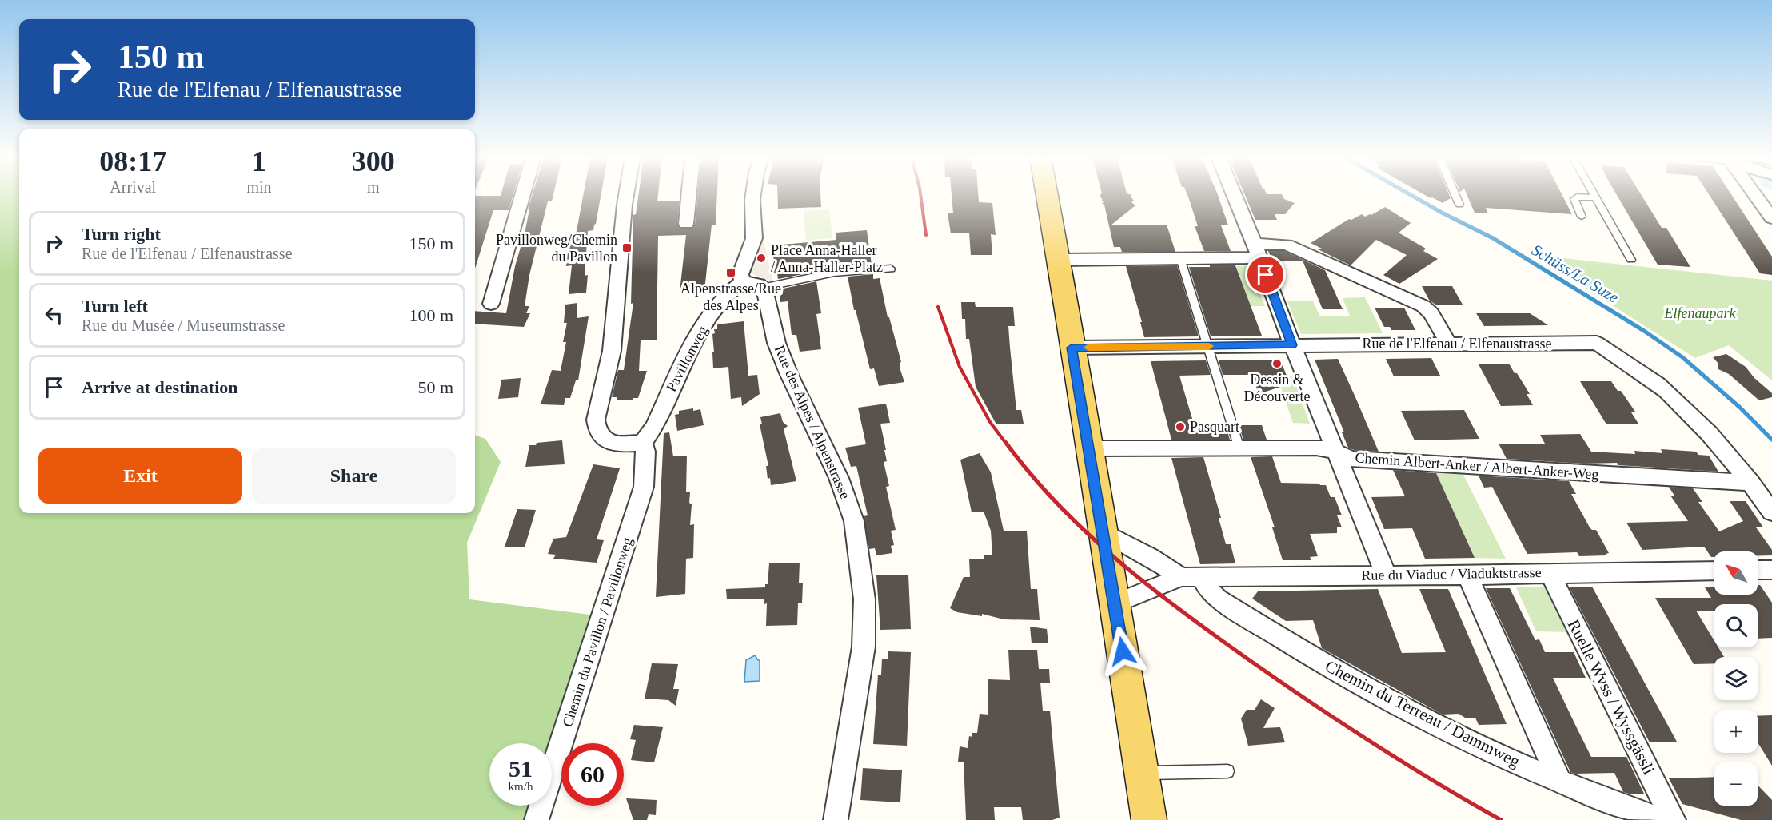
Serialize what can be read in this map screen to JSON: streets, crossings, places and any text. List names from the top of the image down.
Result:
{
  "streets": {
    "street": [
      "Rue de l'Elfenau / Elfenaustrasse",
      "Pavillonweg",
      "Rue des Alpes / Alpenstrasse",
      "Chemin Albert-Anker / Albert-Anker-Weg",
      "Rue du Viaduc / Viaduktstrasse",
      "Chemin du Pavillon / Pavillonweg",
      "Ruelle Wyss / Wyssgässli",
      "Chemin du Terreau / Dammweg"
    ]
  },
  "crossings": [
    ["Rue de l'Elfenau / Elfenaustrasse", "Chemin Albert-Anker / Albert-Anker-Weg"],
    ["Pavillonweg", "Chemin du Pavillon / Pavillonweg"],
    ["Rue du Viaduc / Viaduktstrasse", "Ruelle Wyss / Wyssgässli"],
    ["Rue du Viaduc / Viaduktstrasse", "Chemin du Terreau / Dammweg"]
  ],
  "water": ["Schüss/La Suze"],
  "parks": ["Elfenaupark"],
  "places": {
    "transit": ["Pavillonweg/Chemin du Pavillon", "Alpenstrasse/Rue des Alpes"],
    "other": ["Place Anna-Haller / Anna-Haller-Platz", "Dessin & Découverte", "Pasquart"]
  },
  "north": "top left",
  "page": {
    "turn": ["150 m", "Rue de l'Elfenau / Elfenaustrasse"],
    "eta": [
      "08:17",
      "Arrival",
      "1",
      "min",
      "300",
      "m"
    ],
    "list": [
      {
        "name": "Turn right",
        "note": "Rue de l'Elfenau / Elfenaustrasse",
        "value": "150 m"
      },
      {
        "name": "Turn left",
        "note": "Rue du Musée / Museumstrasse",
        "value": "100 m"
      },
      {
        "name": "Arrive at destination",
        "value": "50 m"
      }
    ],
    "buttons": ["Exit", "Share"],
    "map_buttons": ["+", "−"],
    "speed": "51 km/h",
    "limit": "60"
  }
}
